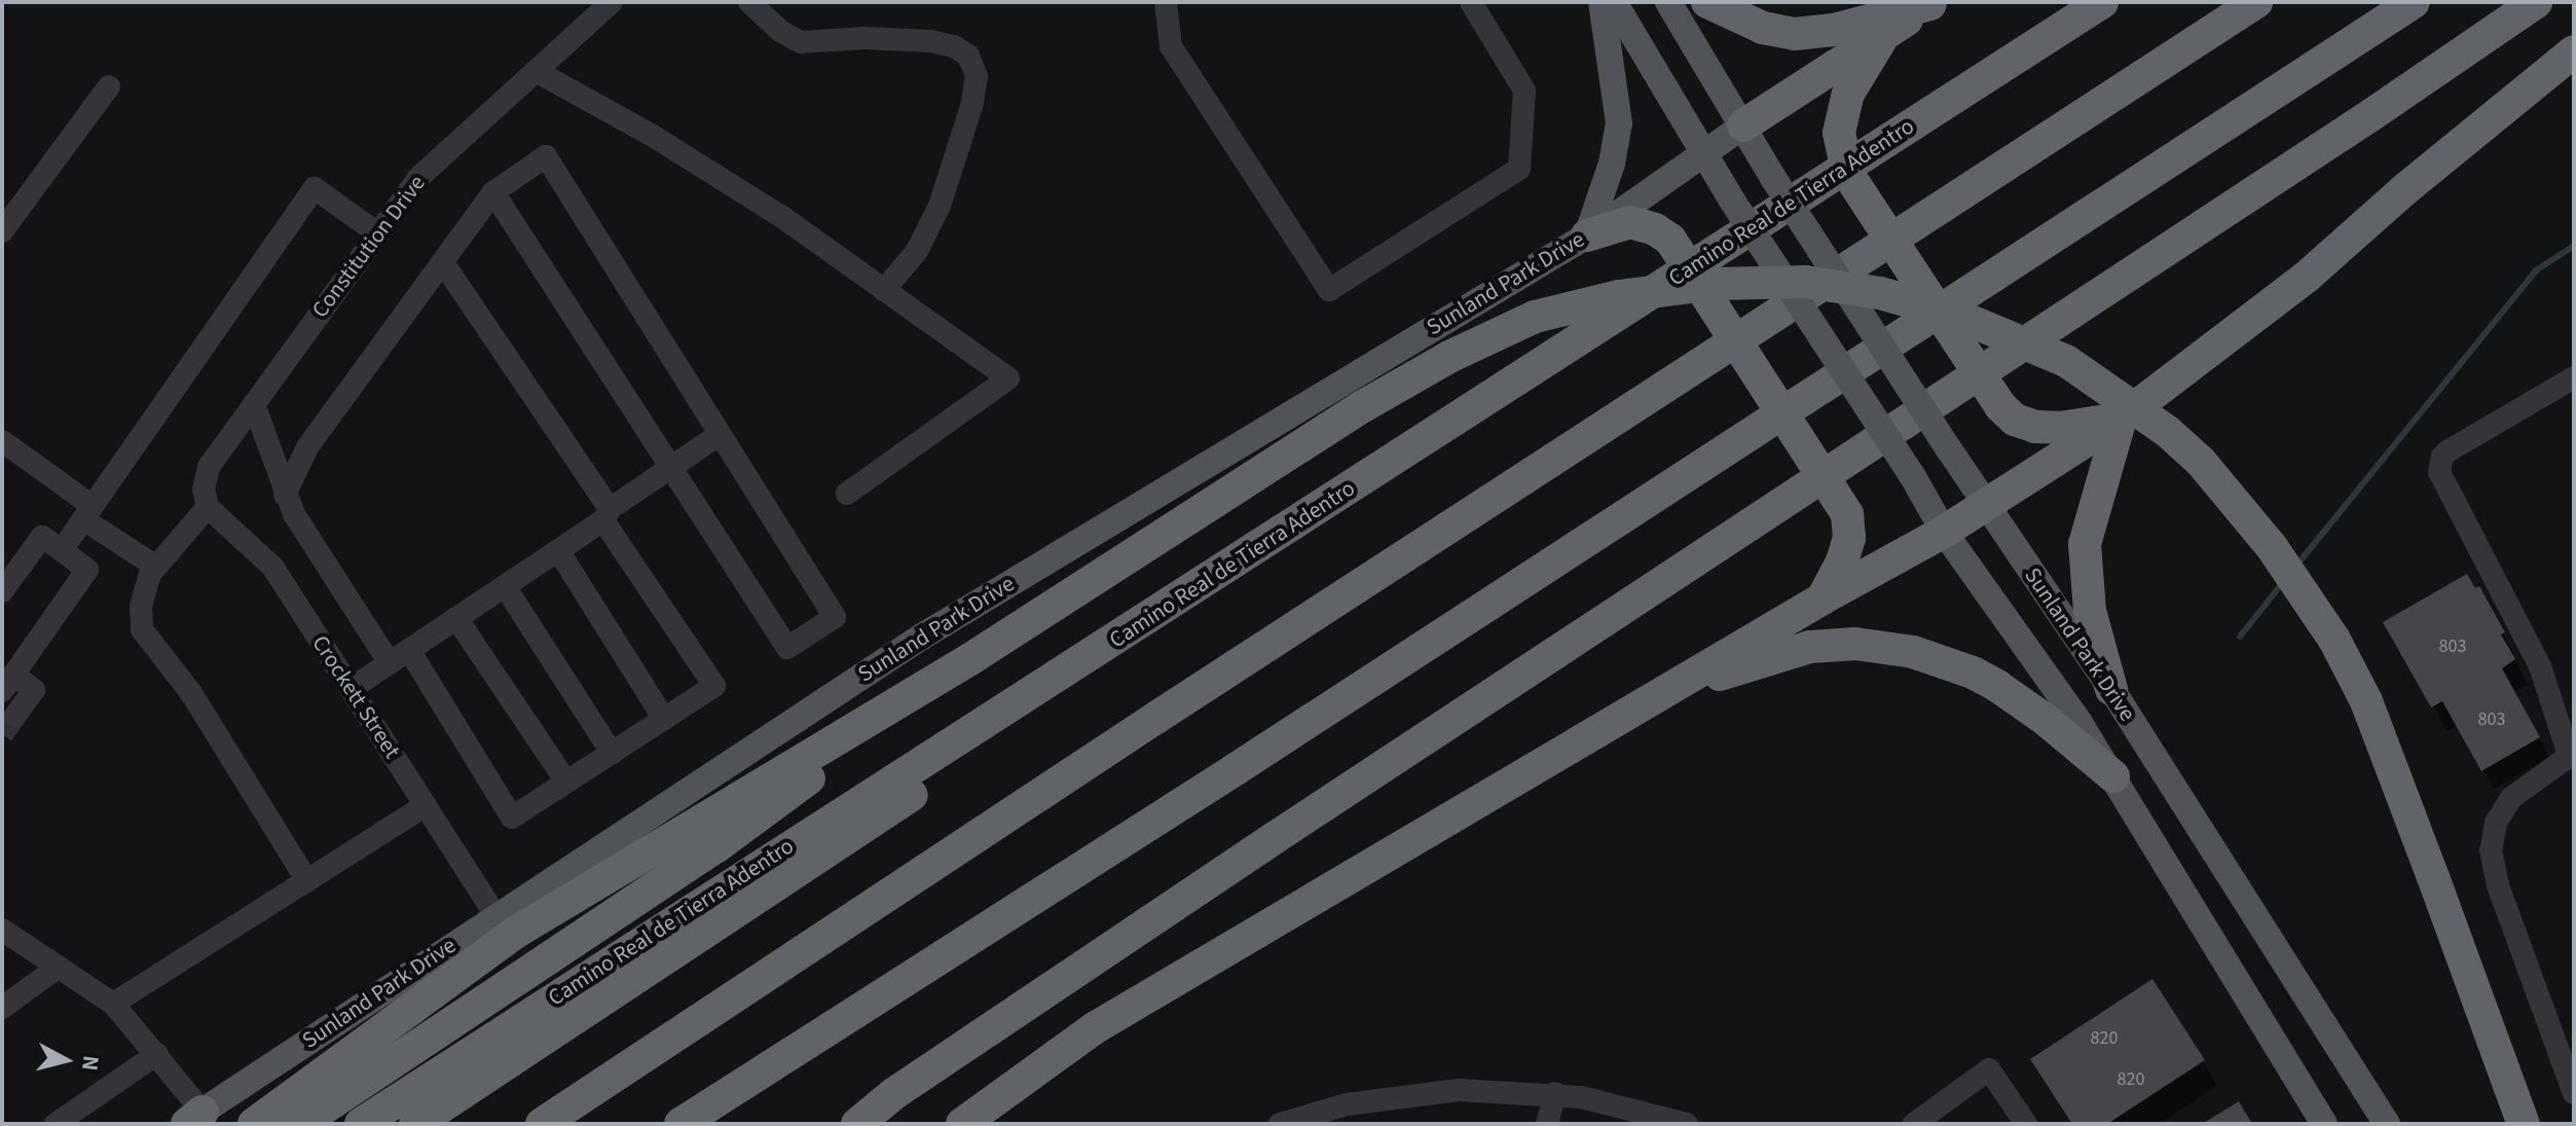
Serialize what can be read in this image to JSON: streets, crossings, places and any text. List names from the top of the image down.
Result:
{
  "streets": {
    "highway": ["Camino Real de Tierra Adentro"],
    "main road": ["Sunland Park Drive"],
    "street": ["Constitution Drive", "Crockett Street"]
  },
  "crossings": [
    ["Constitution Drive", "Crockett Street"],
    ["Sunland Park Drive", "Crockett Street"]
  ],
  "house_numbers": [
    "803",
    "803",
    "820",
    "820"
  ],
  "north": "right"
}
